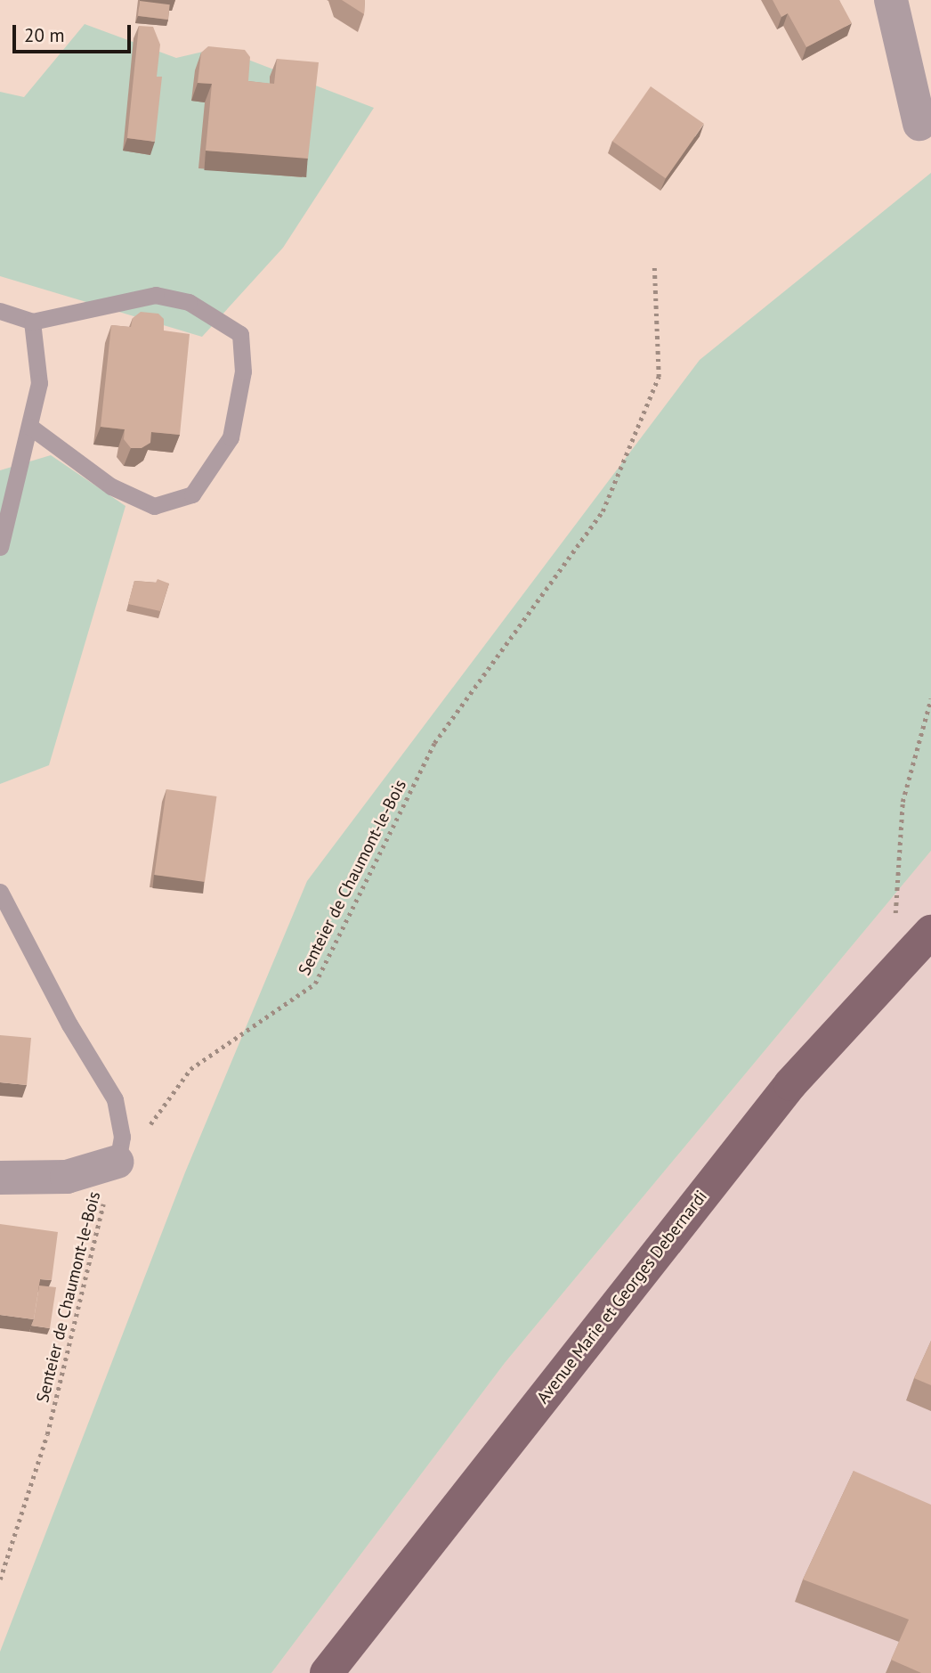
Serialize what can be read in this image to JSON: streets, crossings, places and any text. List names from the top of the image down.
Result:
{
  "streets": {
    "main road": ["Avenue Marie et Georges Debernardi"],
    "path": ["Senteier de Chaumont-le-Bois"]
  },
  "scale_bar": "20 m"
}
